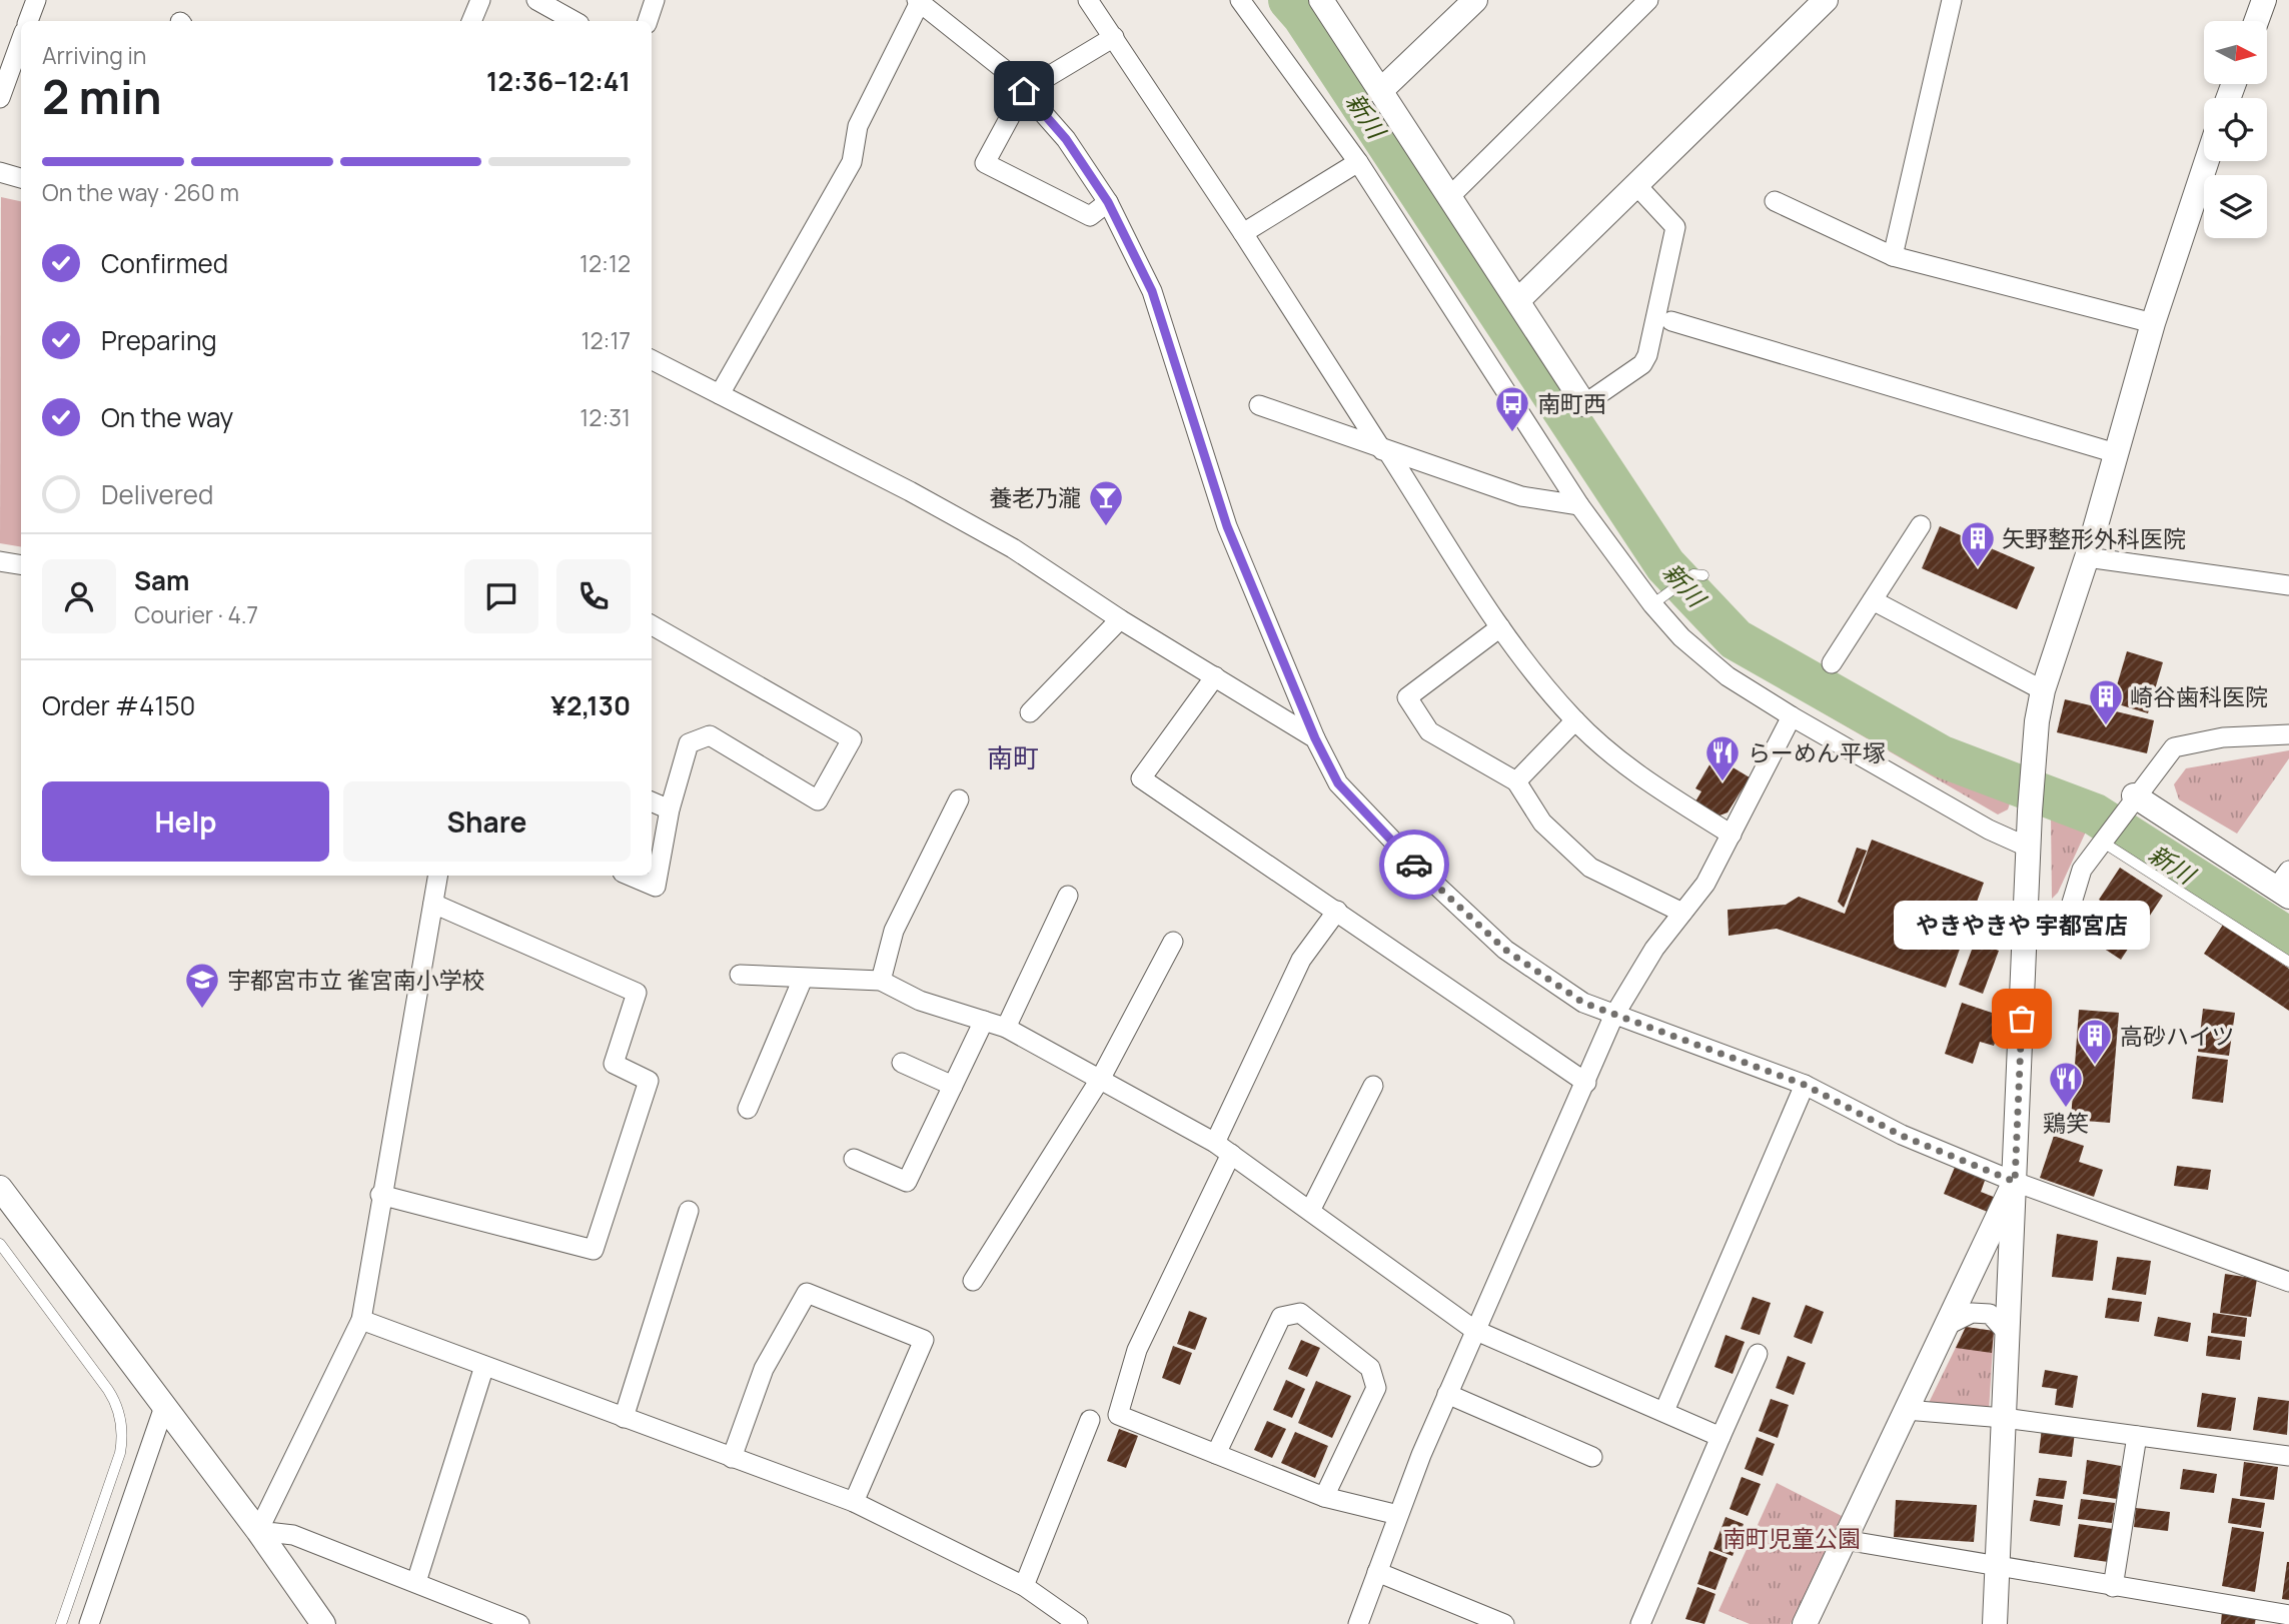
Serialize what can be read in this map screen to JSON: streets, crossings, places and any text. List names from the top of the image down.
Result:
{
  "districts": ["南町"],
  "water": ["新川"],
  "parks": ["南町児童公園"],
  "places": {
    "bus stop": ["南町西"],
    "bar": ["養老乃瀧"],
    "building": ["矢野整形外科医院", "崎谷歯科医院", "高砂ハイツ"],
    "restaurant": ["らーめん平塚", "鶏笑"],
    "school or university": ["宇都宮市立 雀宮南小学校"],
    "other": ["やきやきや 宇都宮店"]
  },
  "north": "right",
  "page": {
    "heading": ["2 min", "Arriving in", "12:36–12:41"],
    "panel": [
      "Sam",
      "Courier · 4.7",
      "Order #4150",
      "¥2,130"
    ],
    "bar": "On the way · 260 m",
    "list": [
      ["Confirmed", "12:12"],
      ["Preparing", "12:17"],
      ["On the way", "12:31"],
      "Delivered"
    ],
    "buttons": ["Help", "Share"],
    "bubble": "やきやきや 宇都宮店"
  }
}
